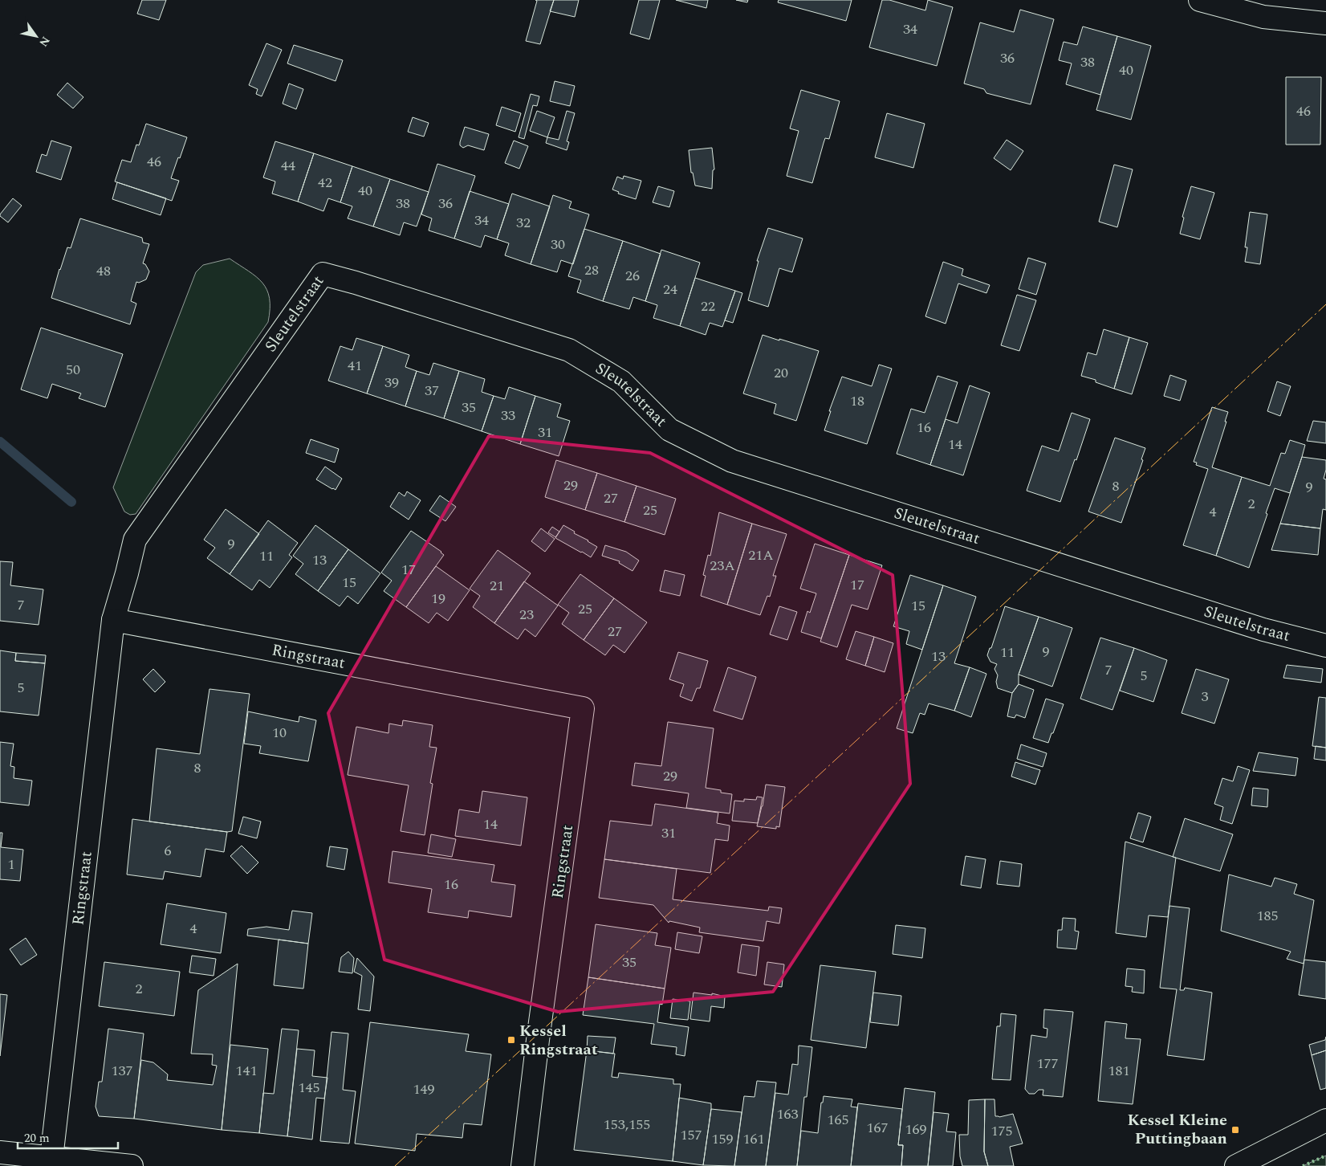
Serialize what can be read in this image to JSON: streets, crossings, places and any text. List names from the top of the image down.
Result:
{
  "streets": {
    "street": ["Sleutelstraat", "Ringstraat"]
  },
  "crossings": [
    ["Sleutelstraat", "Ringstraat"]
  ],
  "places": {
    "transit": ["Kessel Ringstraat", "Kessel Kleine Puttingbaan"]
  },
  "house_numbers": [
    "34",
    "36",
    "38",
    "40",
    "46",
    "46",
    "44",
    "42",
    "40",
    "38",
    "36",
    "34",
    "32",
    "30",
    "28",
    "48",
    "26",
    "24",
    "22",
    "41",
    "50",
    "20",
    "39",
    "37",
    "18",
    "35",
    "33",
    "16",
    "31",
    "14",
    "29",
    "8",
    "9",
    "27",
    "2",
    "25",
    "4",
    "9",
    "21A",
    "11",
    "13",
    "23A",
    "17",
    "15",
    "17",
    "21",
    "19",
    "7",
    "15",
    "25",
    "23",
    "27",
    "9",
    "11",
    "13",
    "7",
    "5",
    "5",
    "3",
    "10",
    "8",
    "29",
    "14",
    "31",
    "6",
    "1",
    "16",
    "185",
    "4",
    "35",
    "2",
    "177",
    "137",
    "141",
    "181",
    "145",
    "149",
    "163",
    "165",
    "153,155",
    "167",
    "169",
    "175",
    "157",
    "159",
    "161"
  ],
  "scale_bar": "20 m",
  "north": "bottom right"
}
